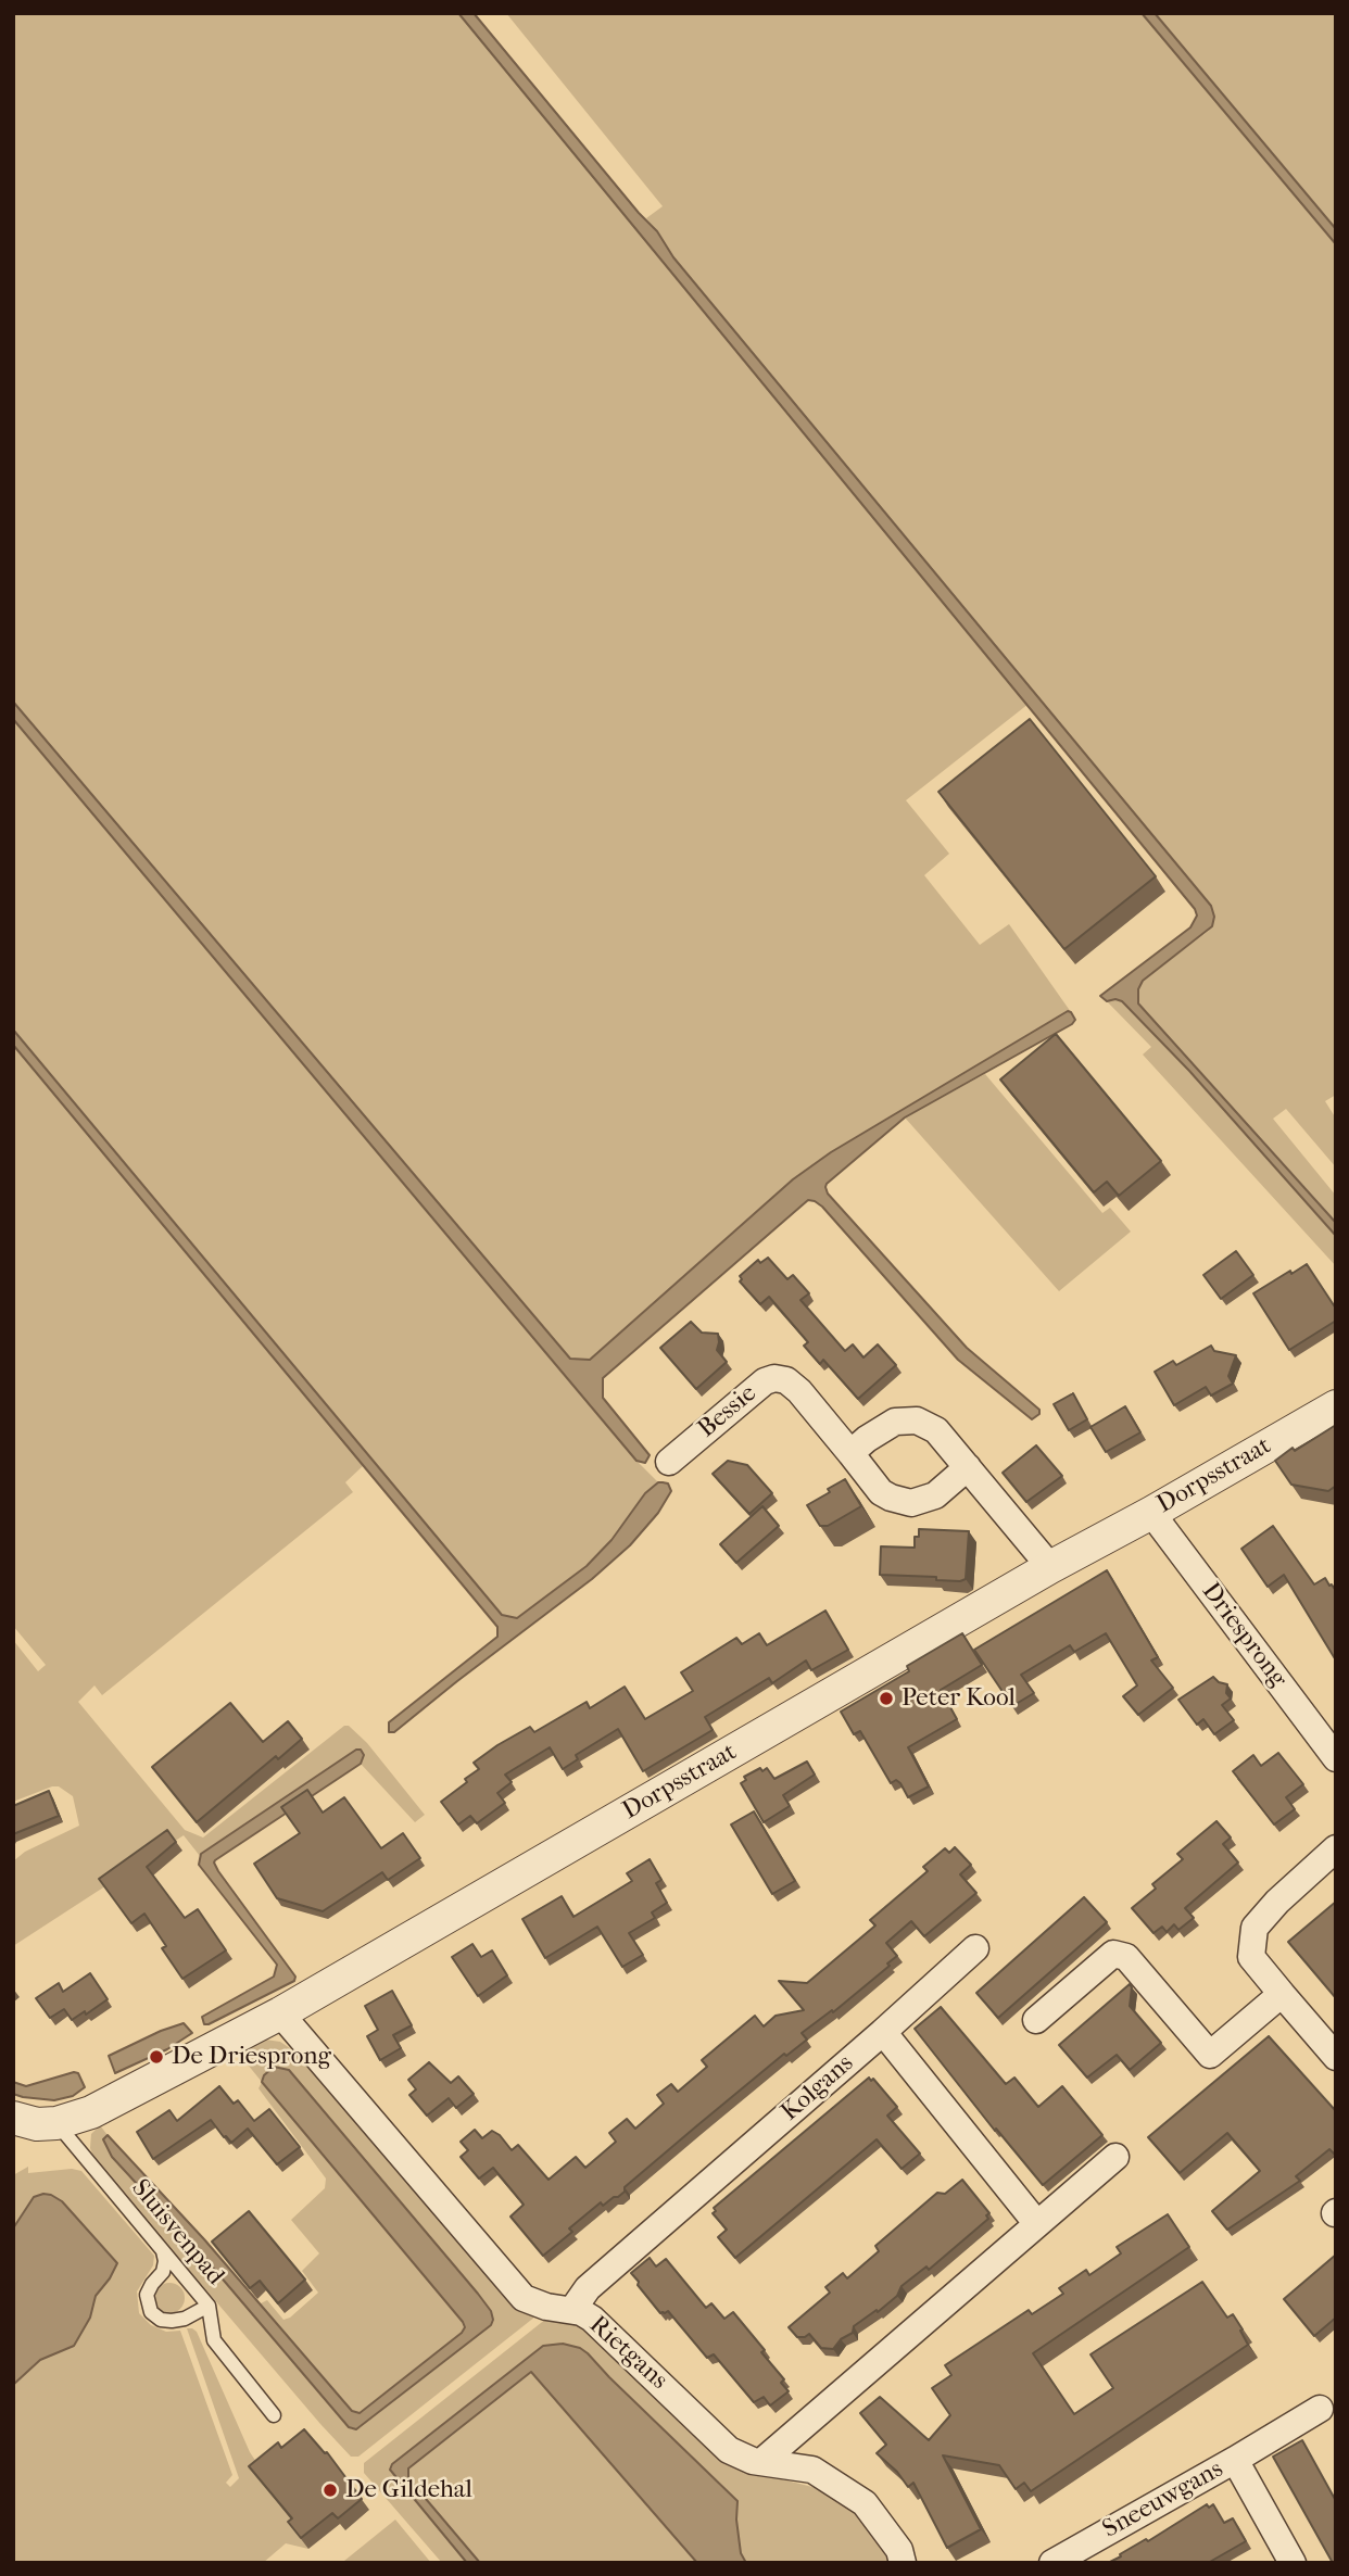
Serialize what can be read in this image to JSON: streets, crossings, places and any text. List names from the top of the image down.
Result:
{
  "streets": {
    "street": [
      "Bessie",
      "Dorpsstraat",
      "Driesprong",
      "Kolgans",
      "Rietgans",
      "Sneeuwgans"
    ],
    "lane": ["Sluisvenpad"]
  },
  "crossings": [
    ["Dorpsstraat", "Driesprong"],
    ["Dorpsstraat", "Sluisvenpad"],
    ["Dorpsstraat", "Rietgans"],
    ["Kolgans", "Rietgans"]
  ],
  "places": ["Peter Kool", "De Driesprong", "De Gildehal"]
}
